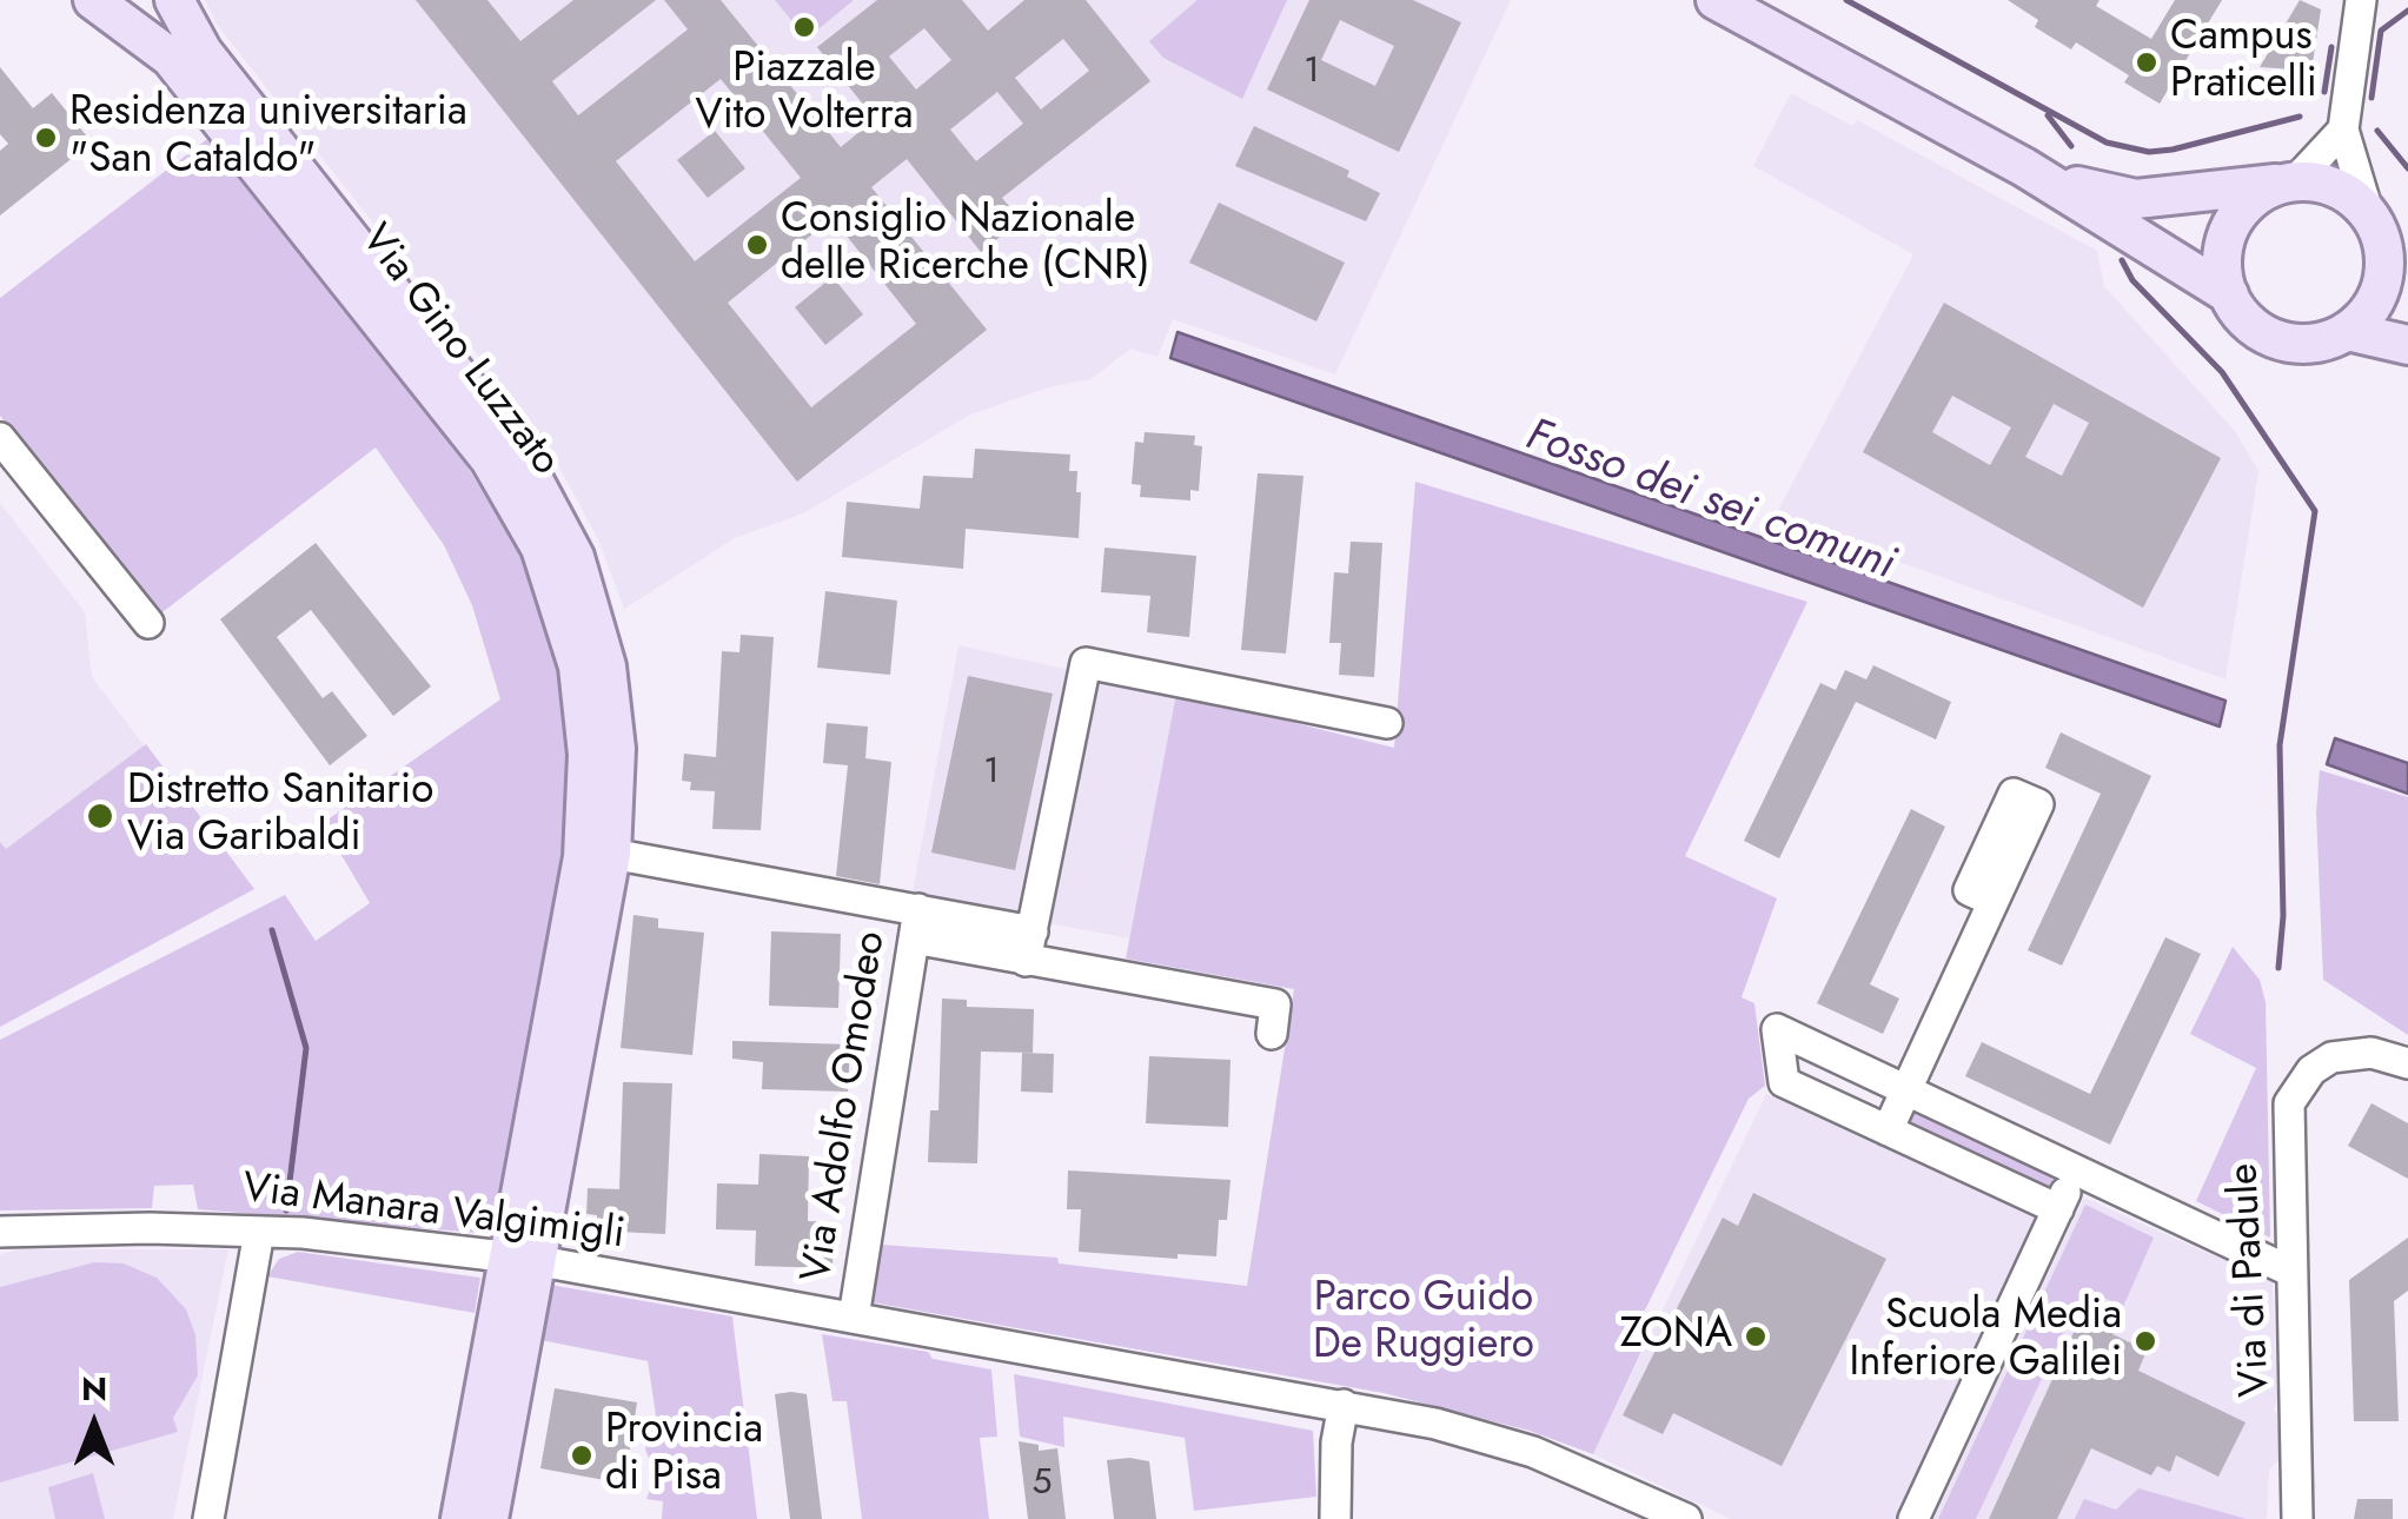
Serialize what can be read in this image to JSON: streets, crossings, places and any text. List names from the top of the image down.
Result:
{
  "streets": {
    "main road": ["Via Gino Luzzato"],
    "street": ["Via Adolfo Omodeo", "Via Manara Valgimigli", "Via di Padule"]
  },
  "crossings": [
    ["Via Gino Luzzato", "Via Manara Valgimigli"],
    ["Via Adolfo Omodeo", "Via Manara Valgimigli"]
  ],
  "water": ["Fosso dei sei comuni"],
  "parks": ["Parco Guido De Ruggiero"],
  "places": [
    "Piazzale Vito Volterra",
    "Campus Praticelli",
    "Residenza universitaria \"San Cataldo\"",
    "Consiglio Nazionale delle Ricerche (CNR)",
    "Distretto Sanitario Via Garibaldi",
    "ZONA",
    "Scuola Media Inferiore Galilei",
    "Provincia di Pisa"
  ],
  "house_numbers": ["1", "1", "5"],
  "north": "top"
}
